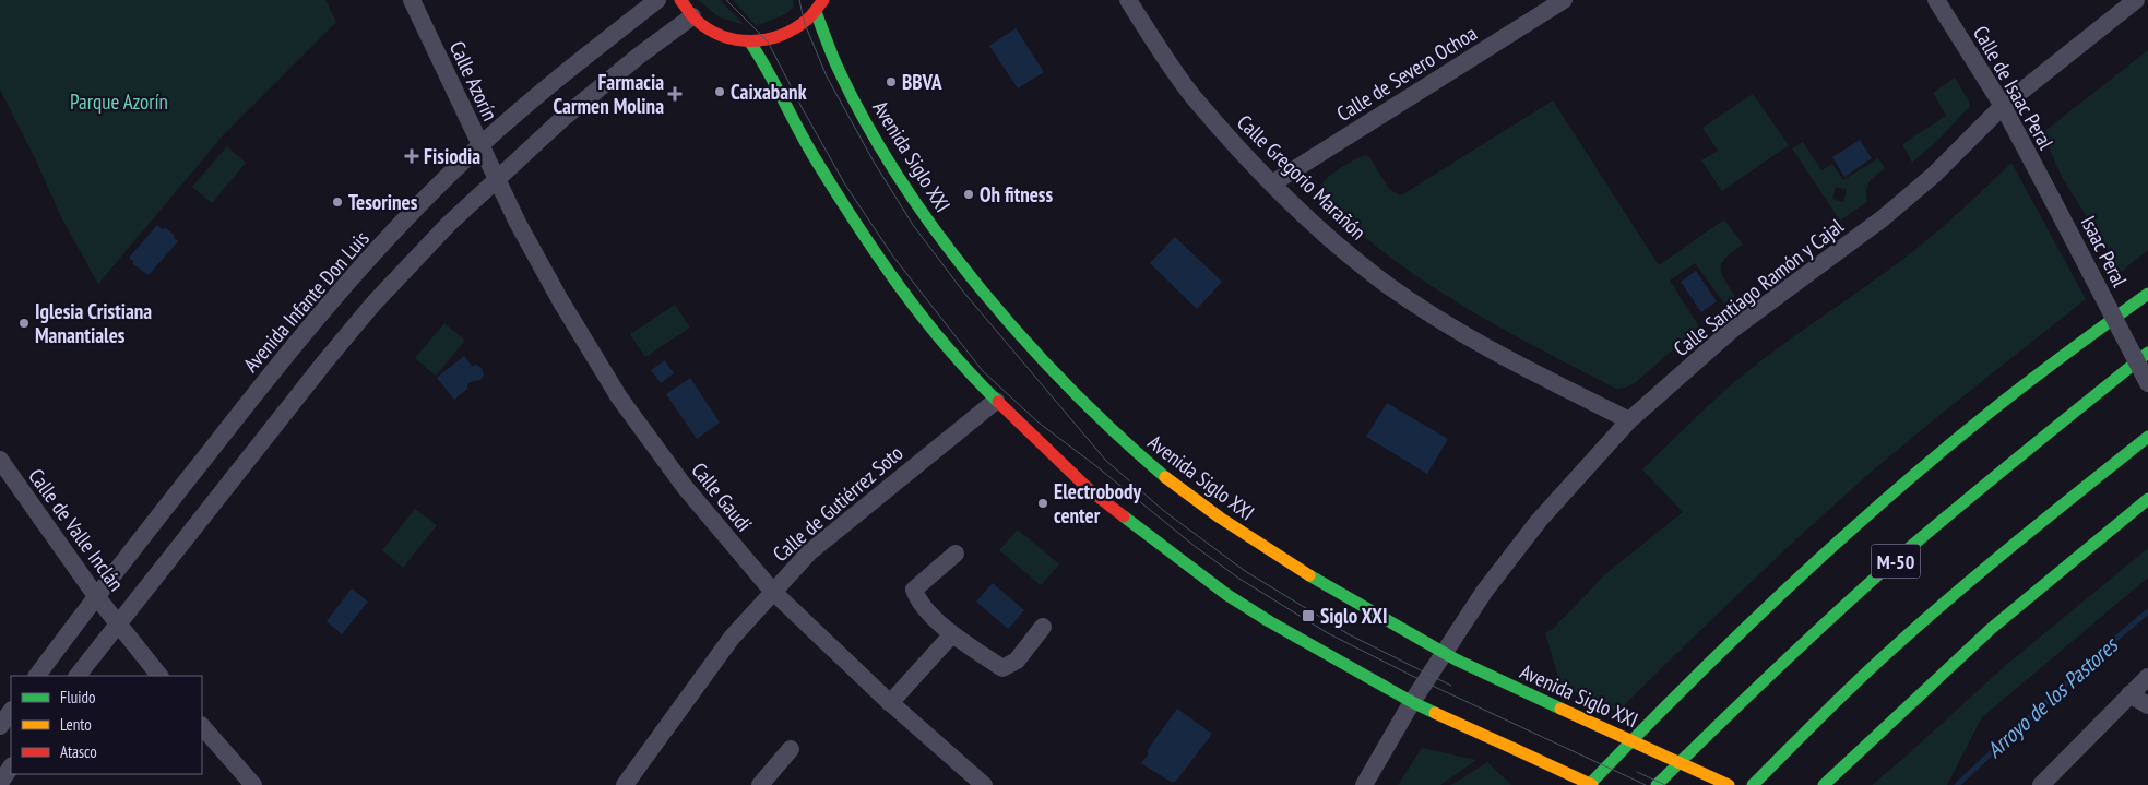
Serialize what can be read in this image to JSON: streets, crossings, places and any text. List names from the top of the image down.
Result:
{
  "streets": {
    "main road": ["Avenida Siglo XXI", "M-50"],
    "street": [
      "Calle de Severo Ochoa",
      "Calle Azorín",
      "Calle de Isaac Peral",
      "Calle Gregorio Marañón",
      "Isaac Peral",
      "Calle Santiago Ramón y Cajal",
      "Avenida Infante Don Luis",
      "Calle Gaudí",
      "Calle de Gutiérrez Soto",
      "Calle de Valle Inclán"
    ]
  },
  "crossings": [
    ["Calle de Severo Ochoa", "Calle Gregorio Marañón"],
    ["Calle Azorín", "Avenida Infante Don Luis"],
    ["Calle Azorín", "Calle Gaudí"],
    ["Calle de Isaac Peral", "Isaac Peral"],
    ["Calle de Isaac Peral", "Calle Santiago Ramón y Cajal"],
    ["Avenida Siglo XXI", "Calle Santiago Ramón y Cajal"],
    ["Calle Gregorio Marañón", "Calle Santiago Ramón y Cajal"],
    ["Avenida Infante Don Luis", "Calle de Valle Inclán"],
    ["Calle Gaudí", "Calle de Gutiérrez Soto"]
  ],
  "water": ["Arroyo de los Pastores"],
  "parks": ["Parque Azorín"],
  "places": {
    "other": [
      "BBVA",
      "Caixabank",
      "Oh fitness",
      "Tesorines",
      "Iglesia Cristiana Manantiales",
      "Electrobody center"
    ],
    "health": ["Farmacia Carmen Molina", "Fisiodia"],
    "transit": ["Siglo XXI"]
  },
  "legend": ["Fluido", "Lento", "Atasco"]
}
